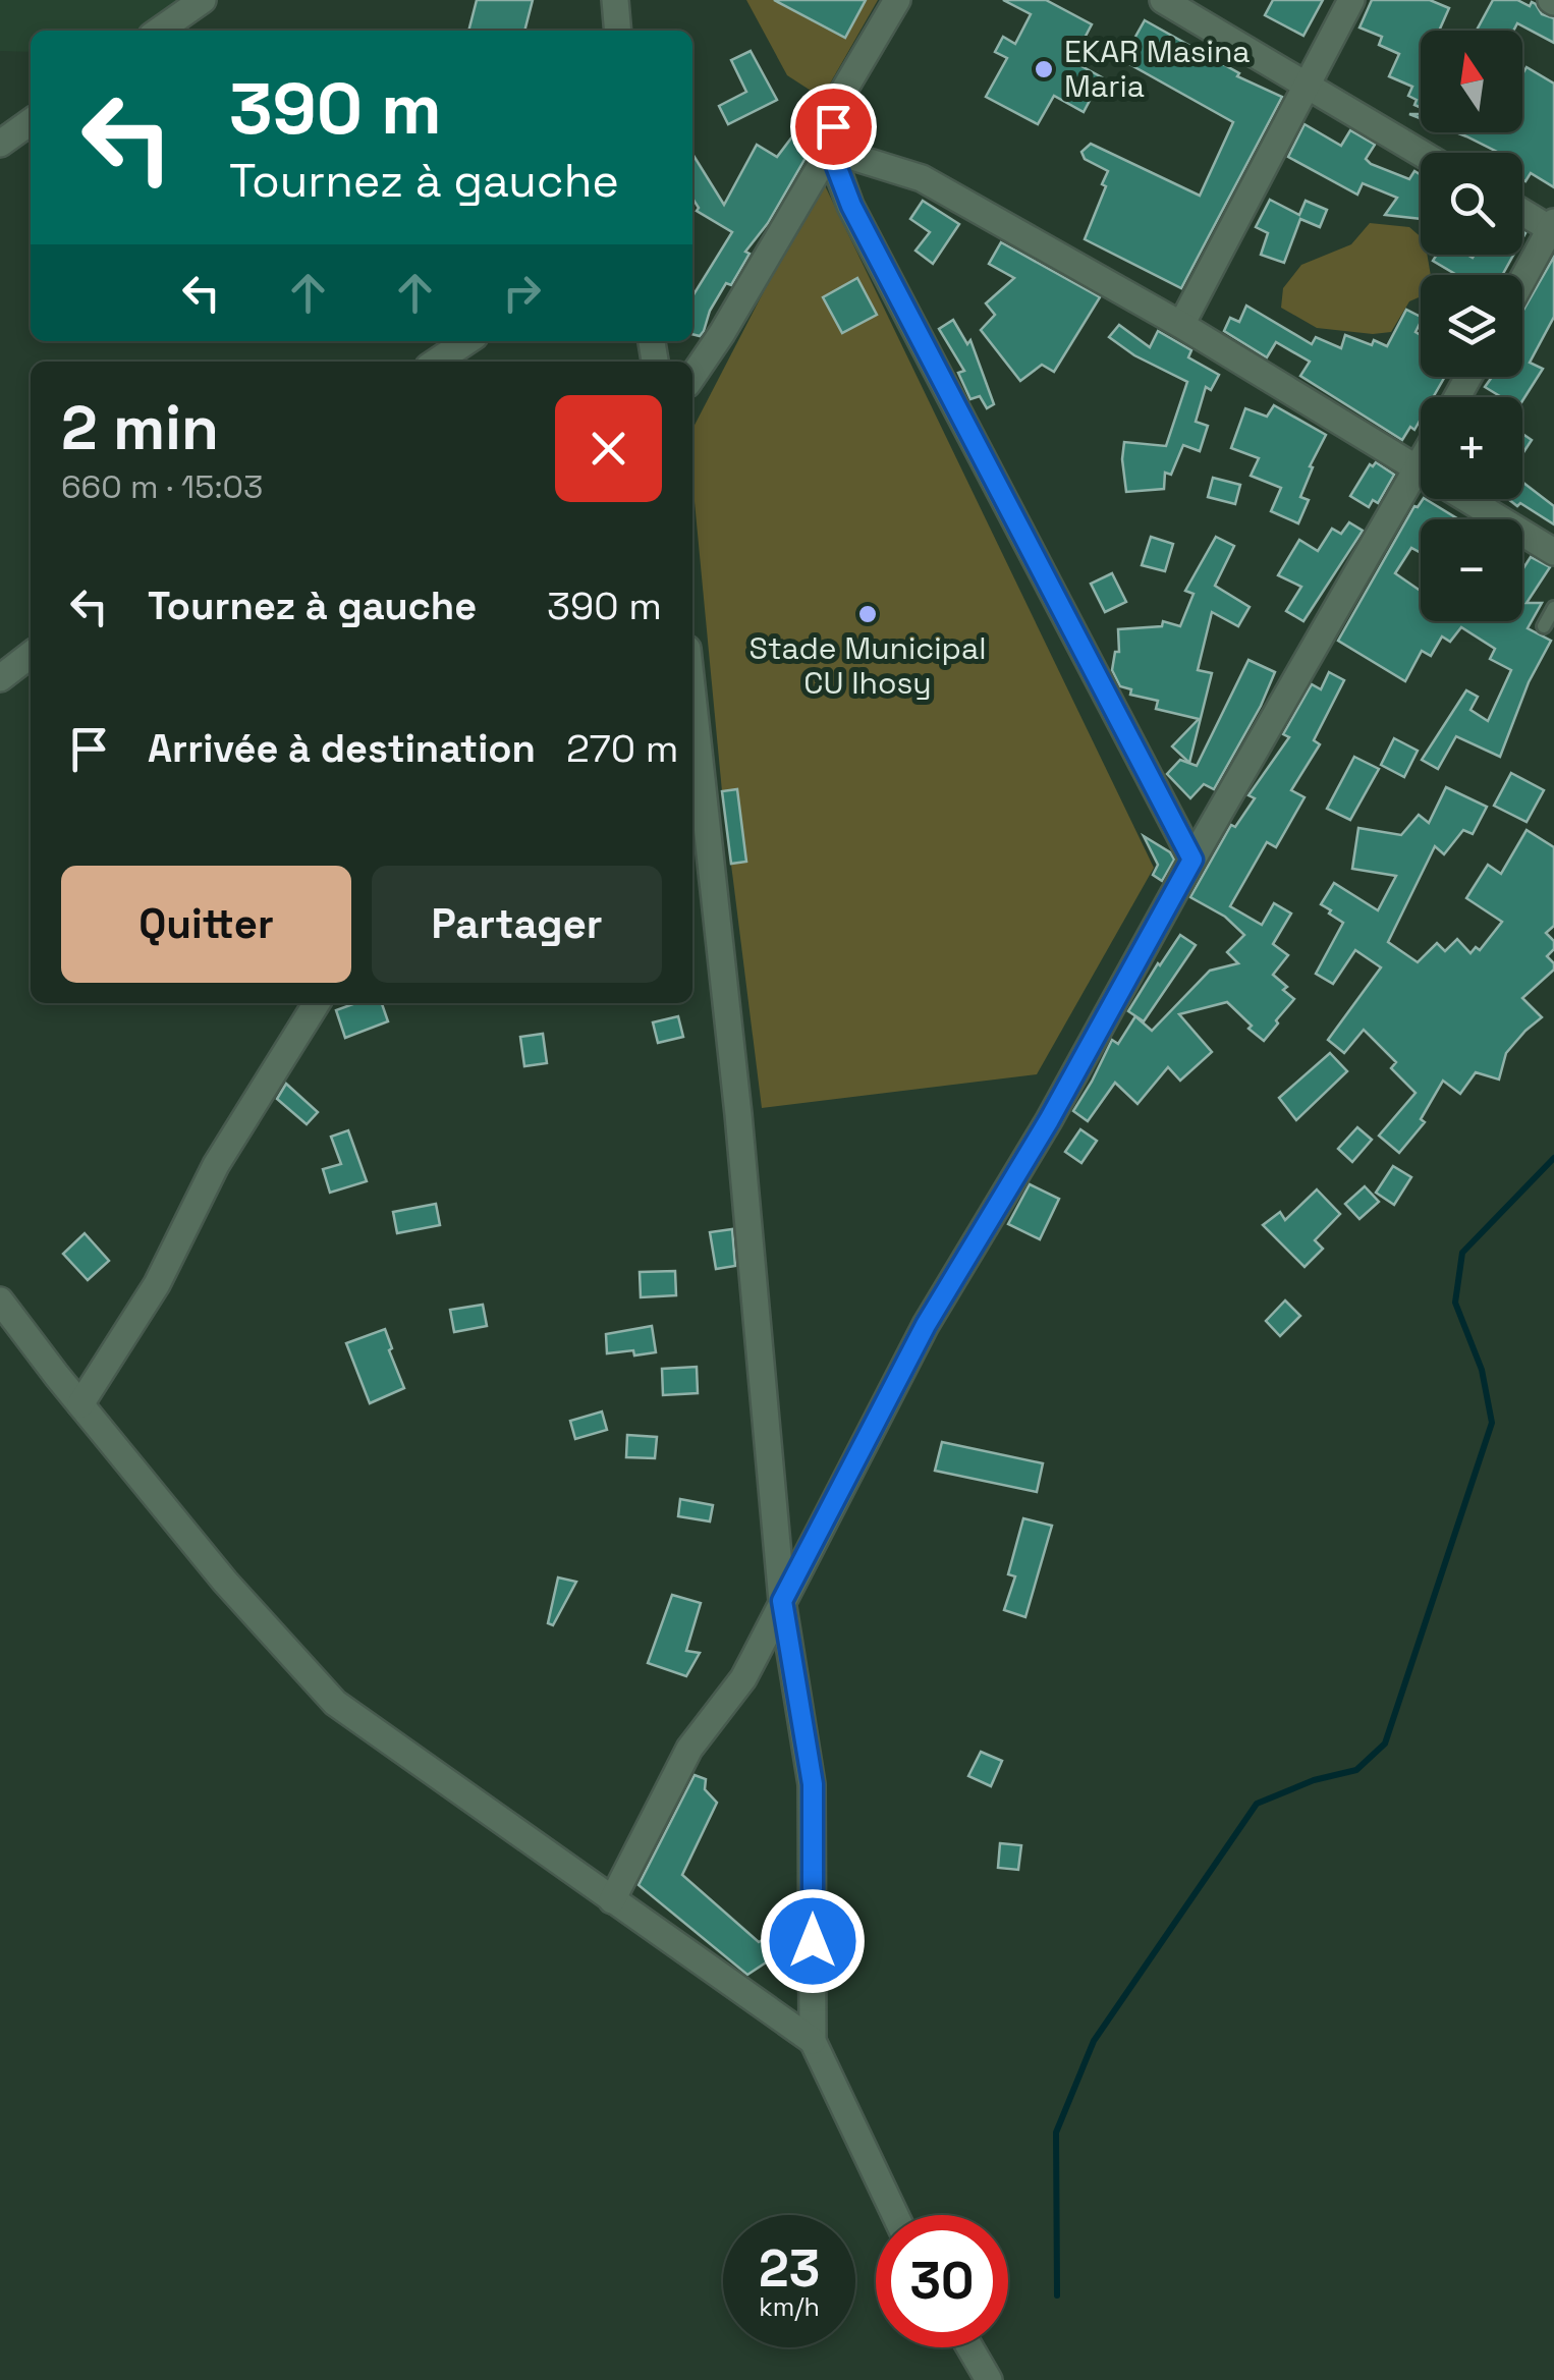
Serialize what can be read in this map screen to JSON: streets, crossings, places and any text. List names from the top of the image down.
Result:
{
  "places": ["EKAR Masina Maria", "Stade Municipal CU Ihosy"],
  "north": "top",
  "page": {
    "map_buttons": ["+", "−"],
    "turn": ["390 m", "Tournez à gauche"],
    "heading": ["2 min", "660 m · 15:03"],
    "list": [
      {
        "name": "Tournez à gauche",
        "value": "390 m"
      },
      {
        "name": "Arrivée à destination",
        "value": "270 m"
      }
    ],
    "buttons": ["Quitter", "Partager"],
    "speed": "23 km/h",
    "limit": "30"
  }
}
